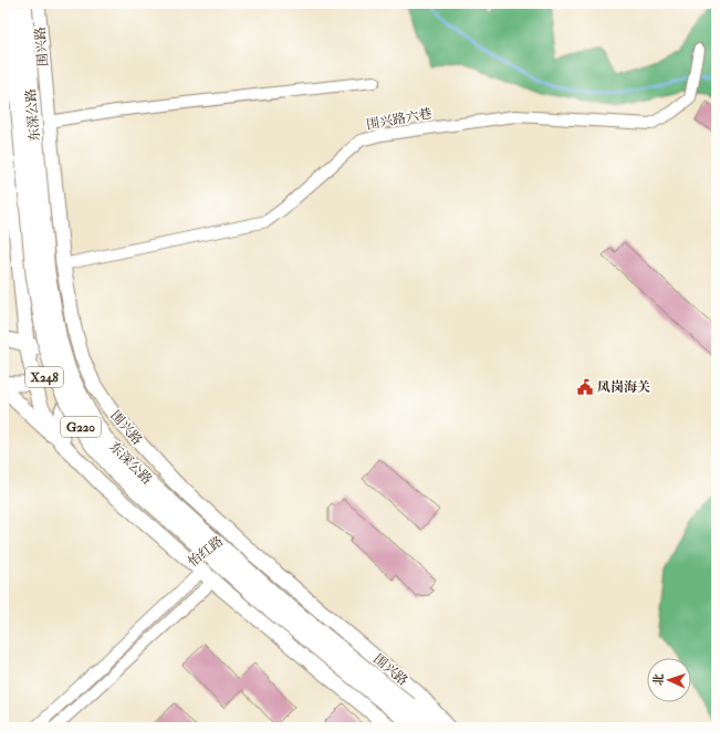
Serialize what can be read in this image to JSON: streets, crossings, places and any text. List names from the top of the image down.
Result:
{
  "streets": {
    "highway": ["东深公路", "G220"],
    "main road": ["围兴路", "X248"],
    "street": ["围兴路六巷", "怡红路"]
  },
  "crossings": [
    ["围兴路", "围兴路六巷"],
    ["围兴路", "X248"],
    ["围兴路", "怡红路"]
  ],
  "places": {
    "public building": ["凤岗海关"]
  },
  "north": "left"
}
